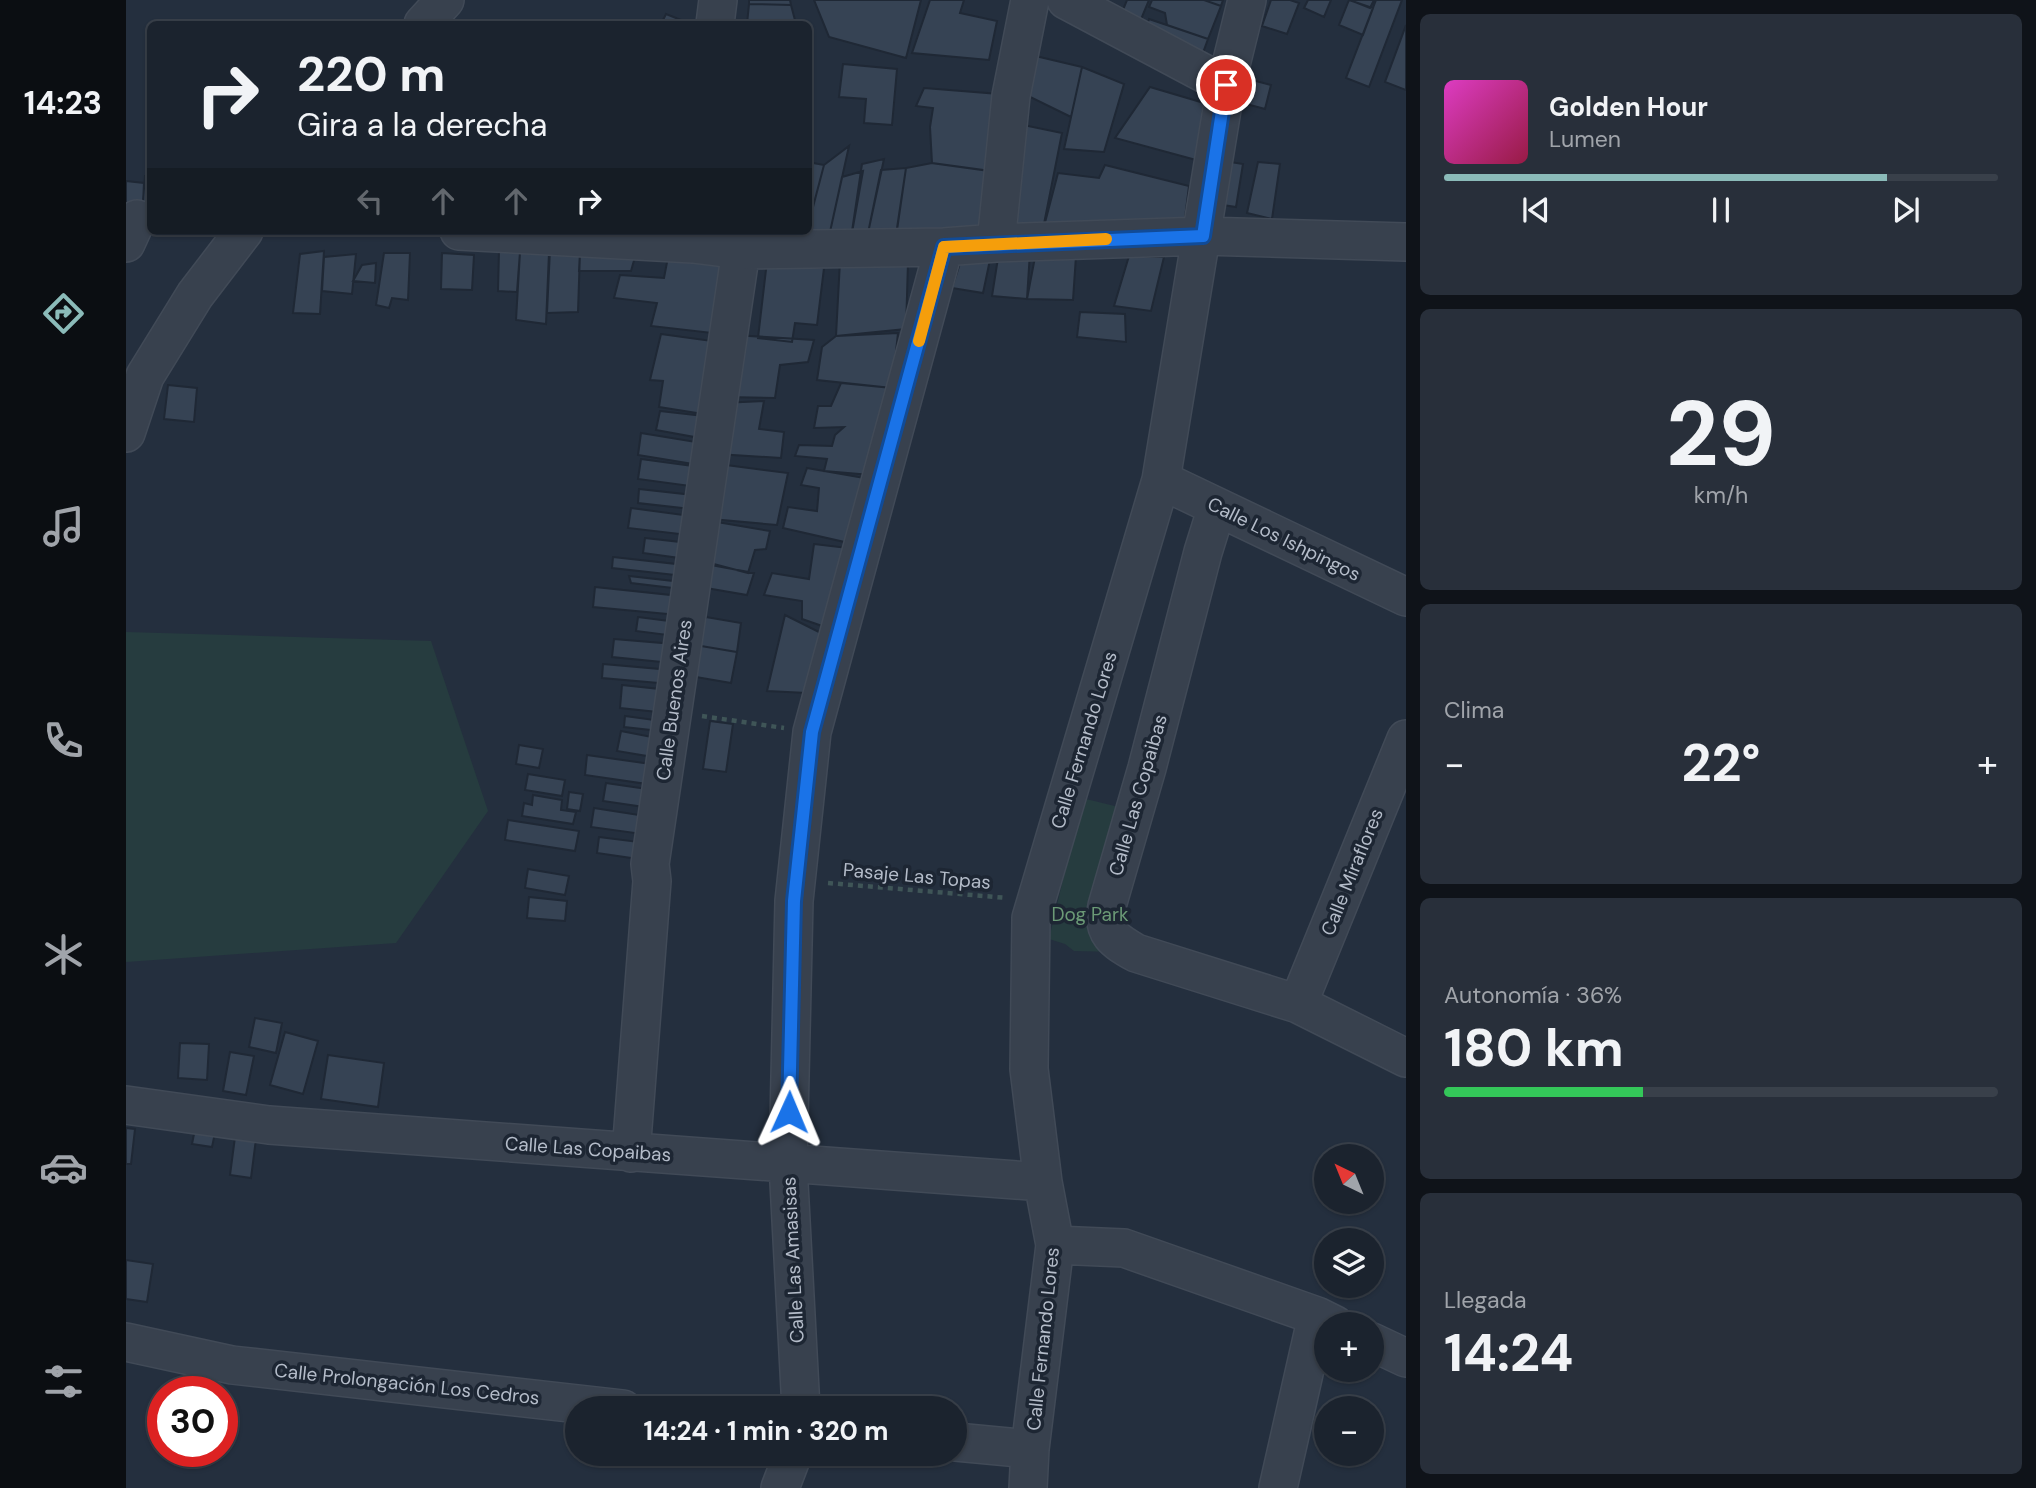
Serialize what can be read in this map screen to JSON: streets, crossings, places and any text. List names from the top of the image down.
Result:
{
  "streets": {
    "street": [
      "Calle Los Ishpingos",
      "Calle Buenos Aires",
      "Calle Fernando Lores",
      "Calle Las Copaibas",
      "Calle Miraflores",
      "Calle Las Amasisas",
      "Calle Prolongación Los Cedros"
    ],
    "path": ["Pasaje Las Topas"]
  },
  "crossings": [
    ["Calle Los Ishpingos", "Calle Fernando Lores"],
    ["Calle Los Ishpingos", "Calle Las Copaibas"],
    ["Calle Buenos Aires", "Calle Las Copaibas"],
    ["Calle Fernando Lores", "Calle Las Copaibas"],
    ["Calle Fernando Lores", "Pasaje Las Topas"],
    ["Calle Las Copaibas", "Calle Miraflores"],
    ["Calle Las Copaibas", "Calle Las Amasisas"],
    ["Pasaje Las Topas", "Calle Las Amasisas"]
  ],
  "parks": ["Dog Park"],
  "north": "top left",
  "page": {
    "tabs": "14:23",
    "turn": ["220 m", "Gira a la derecha"],
    "song": ["Golden Hour", "Lumen"],
    "tile": [
      ["29", "km/h"],
      "Clima",
      ["Autonomía · 36%", "180 km"],
      ["Llegada", "14:24"]
    ],
    "heat": ["−", "22°", "+"],
    "map_buttons": ["+", "−"],
    "limit": "30",
    "trip": "14:24 · 1 min · 320 m"
  }
}
